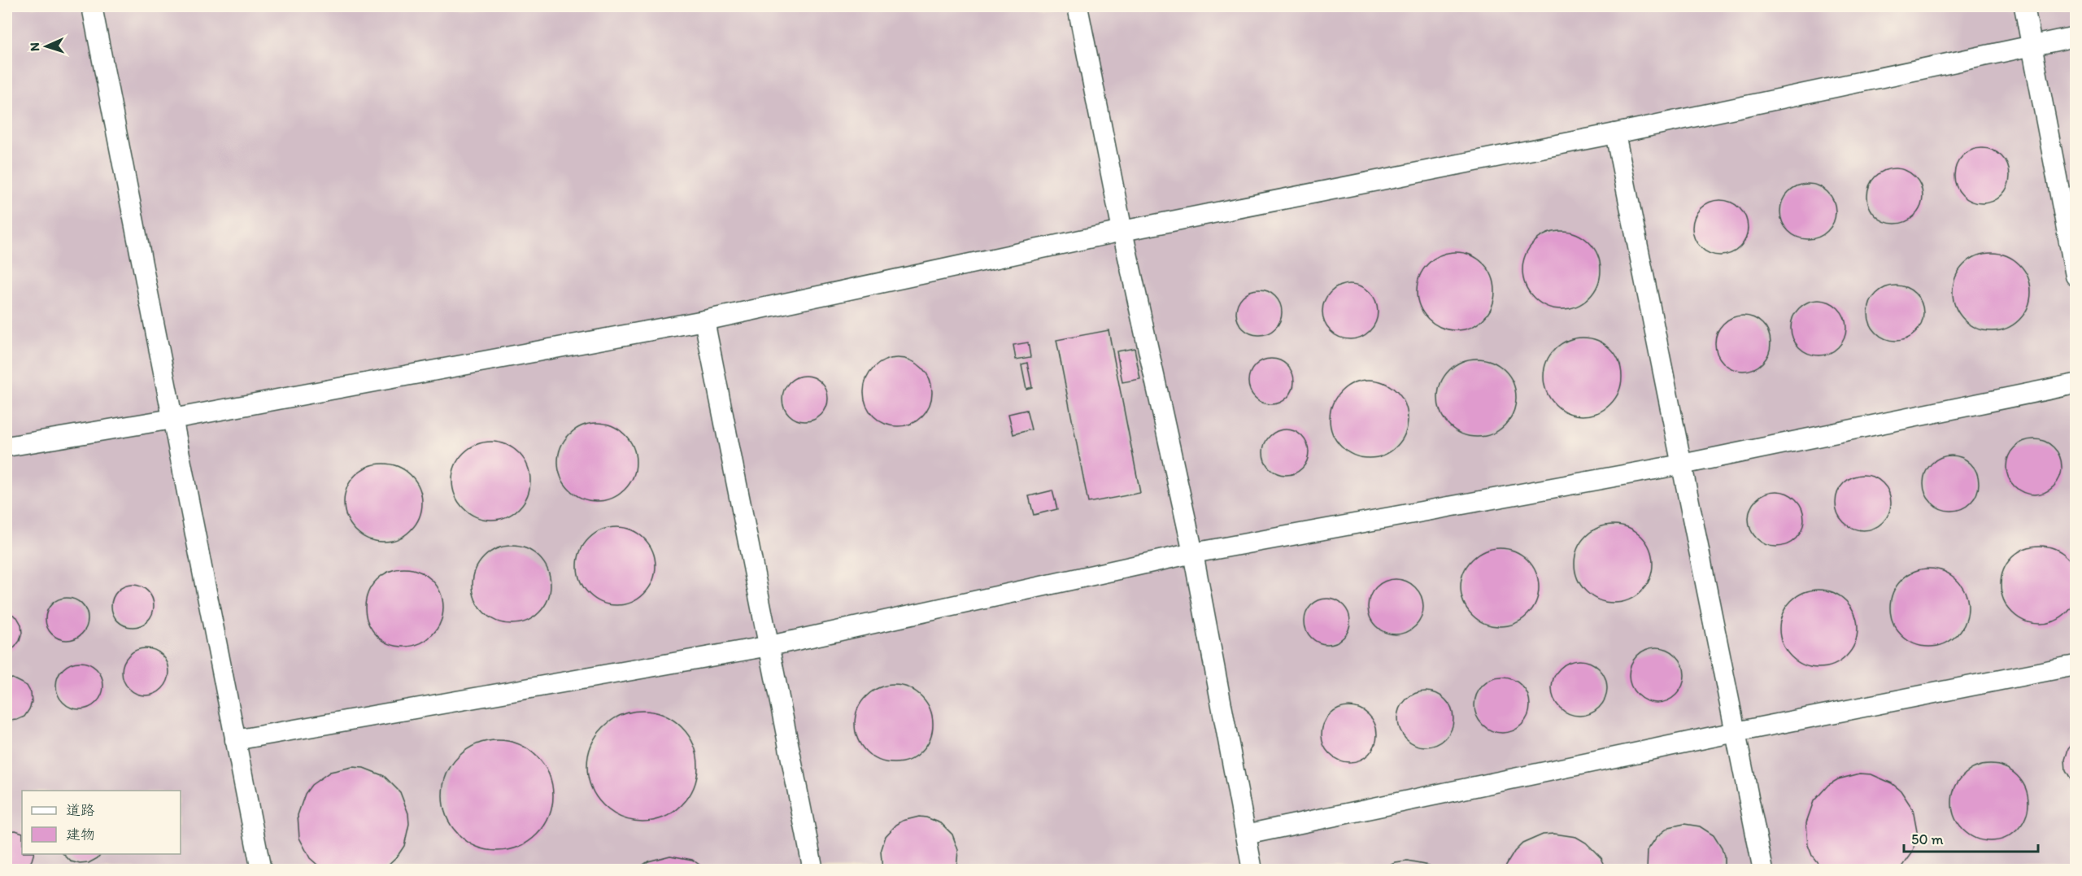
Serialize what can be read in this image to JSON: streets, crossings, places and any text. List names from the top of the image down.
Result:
{
  "legend": ["道路", "建物"],
  "scale_bar": "50 m",
  "north": "left"
}
